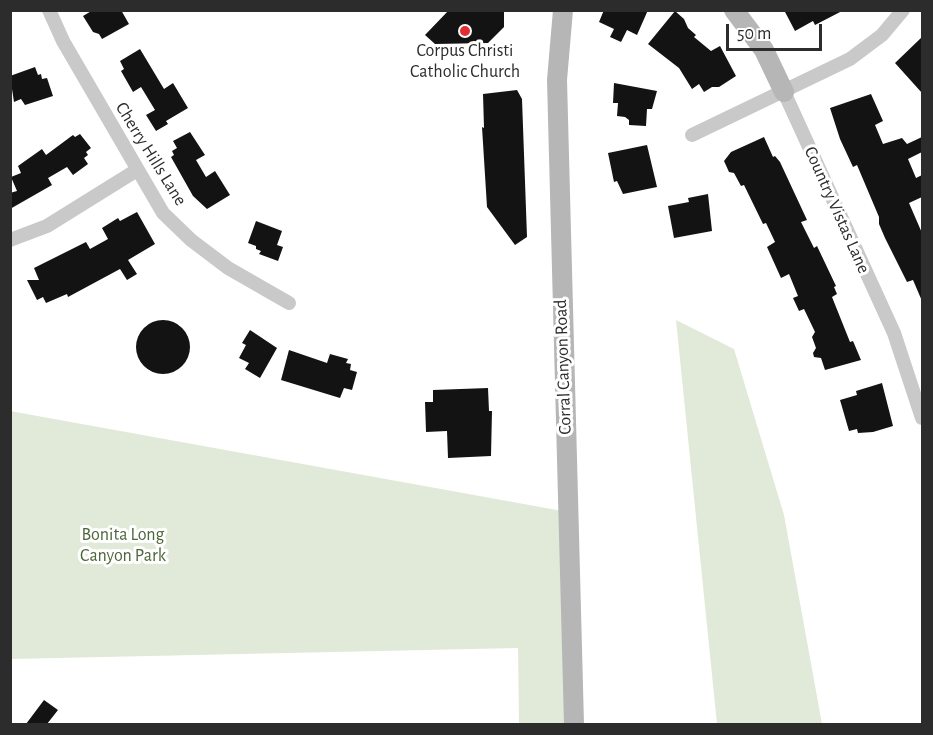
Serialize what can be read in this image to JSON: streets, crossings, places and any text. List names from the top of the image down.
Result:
{
  "streets": {
    "main road": ["Country Vistas Lane", "Corral Canyon Road"],
    "street": ["Cherry Hills Lane"]
  },
  "parks": ["Bonita Long Canyon Park"],
  "places": ["Corpus Christi Catholic Church"],
  "scale_bar": "50 m"
}
